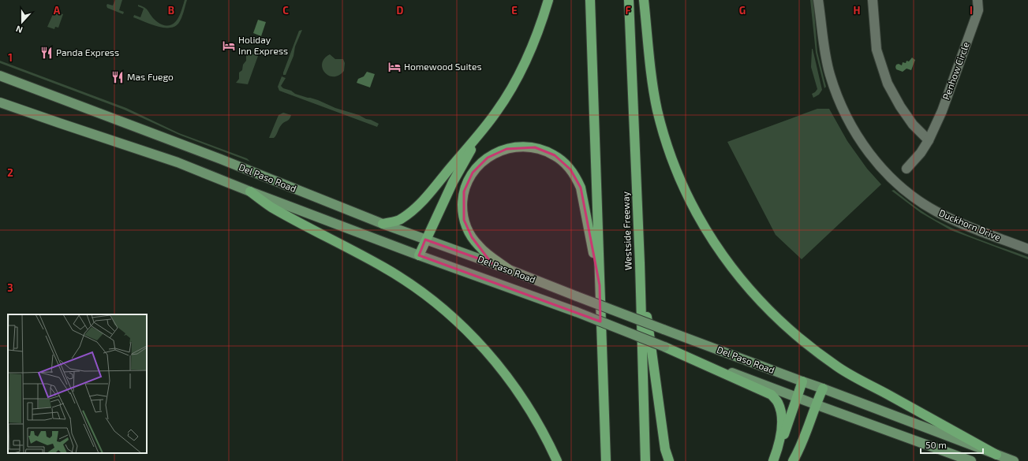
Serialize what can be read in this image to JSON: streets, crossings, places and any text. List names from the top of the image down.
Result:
{
  "streets": {
    "highway": ["Westside Freeway"],
    "main road": ["Del Paso Road"],
    "street": ["Penhow Circle", "Duckhorn Drive"]
  },
  "places": {
    "hotel": ["Holiday Inn Express", "Homewood Suites"],
    "restaurant": ["Panda Express", "Mas Fuego"]
  },
  "scale_bar": "50 m",
  "north": "bottom",
  "grid": {
    "columns": [
      "A",
      "B",
      "C",
      "D",
      "E",
      "F",
      "G",
      "H",
      "I"
    ],
    "rows": ["1", "2", "3"]
  }
}
